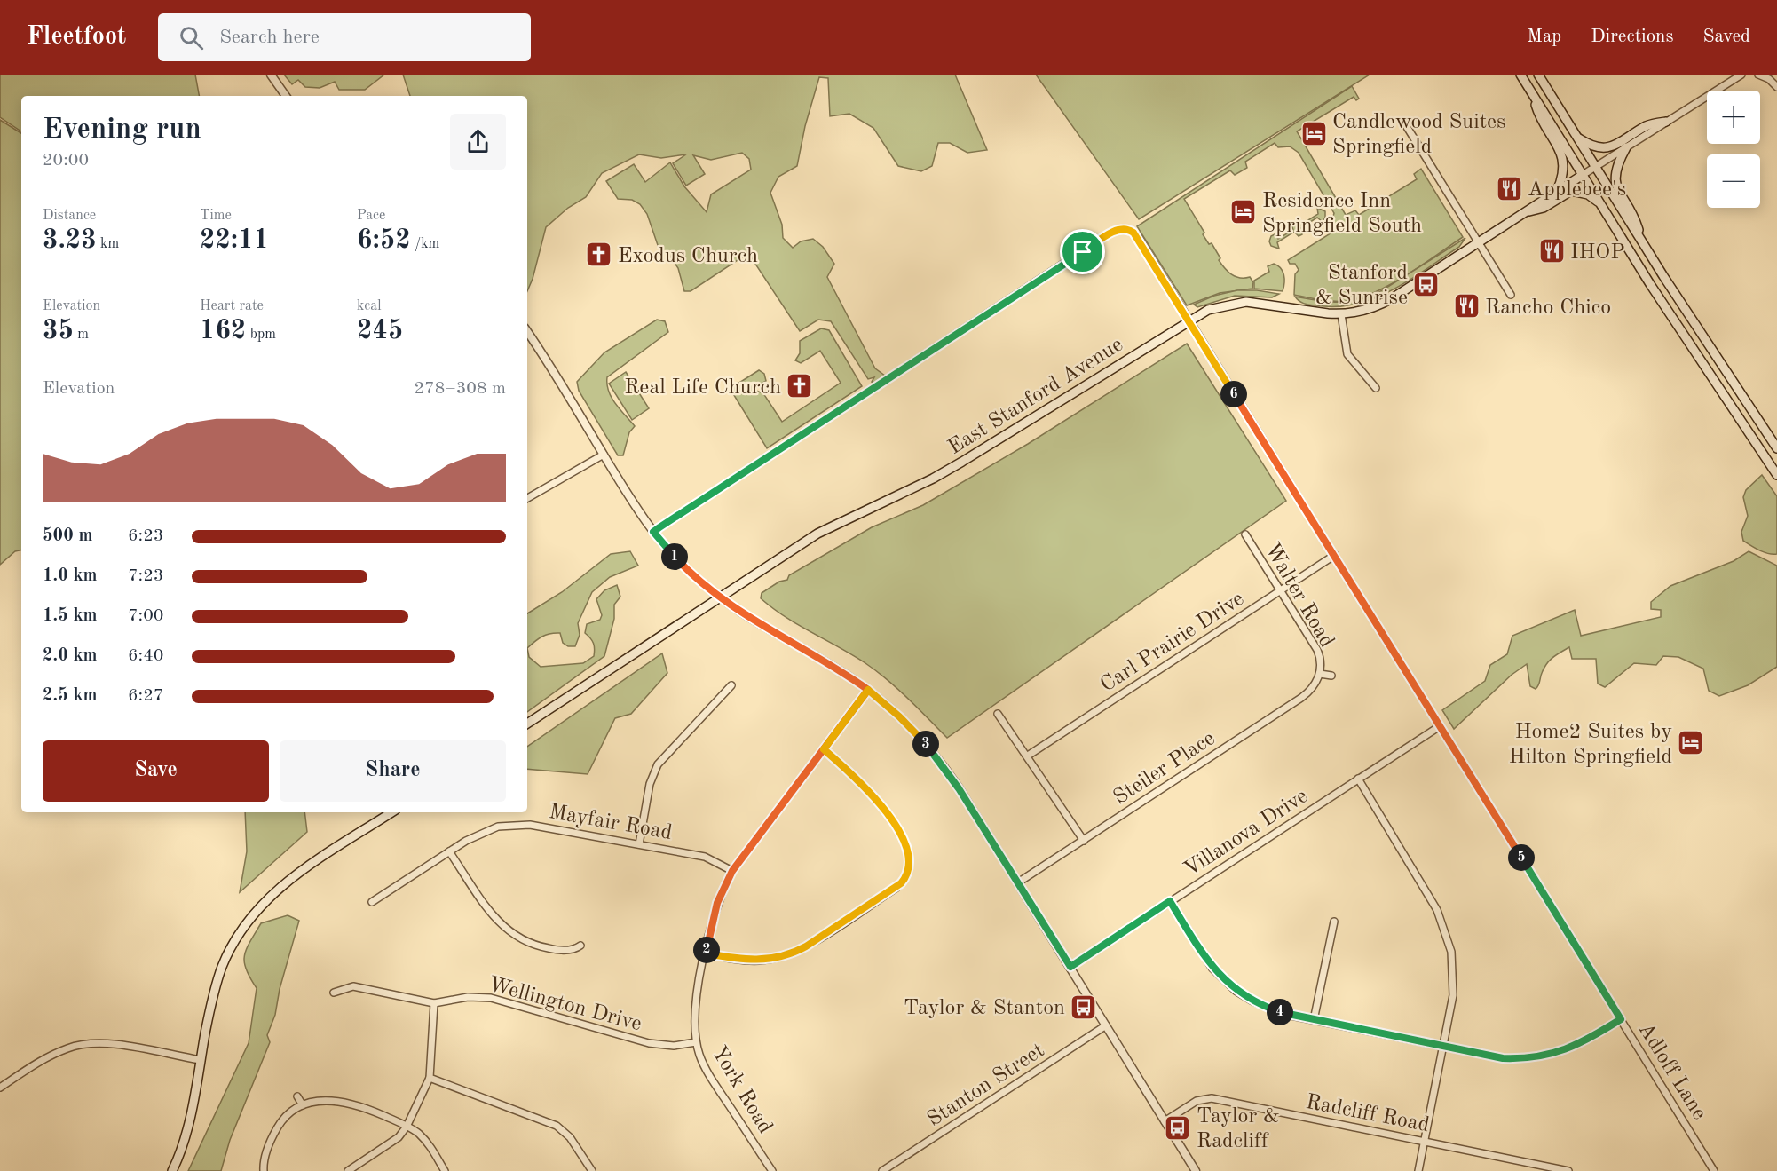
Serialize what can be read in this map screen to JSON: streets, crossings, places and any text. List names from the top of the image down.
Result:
{
  "streets": {
    "main road": ["East Stanford Avenue"],
    "street": [
      "Walter Road",
      "Carl Prairie Drive",
      "Steiler Place",
      "Mayfair Road",
      "Villanova Drive",
      "Wellington Drive",
      "Adloff Lane",
      "Stanton Street",
      "York Road",
      "Radcliff Road"
    ]
  },
  "crossings": [
    ["East Stanford Avenue", "Adloff Lane"],
    ["Walter Road", "Carl Prairie Drive"],
    ["Walter Road", "Steiler Place"],
    ["Carl Prairie Drive", "Adloff Lane"],
    ["Mayfair Road", "York Road"],
    ["Villanova Drive", "Adloff Lane"],
    ["Wellington Drive", "York Road"]
  ],
  "places": {
    "hotel": ["Candlewood Suites Springfield", "Residence Inn Springfield South", "Home2 Suites by Hilton Springfield"],
    "restaurant": ["Applebee's", "IHOP", "Rancho Chico"],
    "church": ["Exodus Church", "Real Life Church"],
    "bus stop": ["Stanford & Sunrise", "Taylor & Stanton", "Taylor & Radcliff"]
  },
  "page": {
    "header": "Fleetfoot",
    "search": "Search here",
    "nav": ["Map", "Directions", "Saved"],
    "map_buttons": ["+", "−"],
    "heading": ["Evening run", "20:00"],
    "stats": [
      ["Distance", "3.23 km"],
      ["Time", "22:11"],
      ["Pace", "6:52 /km"],
      ["Elevation", "35 m"],
      ["Heart rate", "162 bpm"],
      ["kcal", "245"]
    ],
    "chart": ["Elevation", "278–308 m"],
    "pins": [
      "6",
      "1",
      "3",
      "5",
      "2",
      "4"
    ],
    "list": [
      {
        "name": "500 m",
        "note": "6:23"
      },
      {
        "name": "1.0 km",
        "note": "7:23"
      },
      {
        "name": "1.5 km",
        "note": "7:00"
      },
      {
        "name": "2.0 km",
        "note": "6:40"
      },
      {
        "name": "2.5 km",
        "note": "6:27"
      }
    ],
    "buttons": ["Save", "Share"]
  }
}
